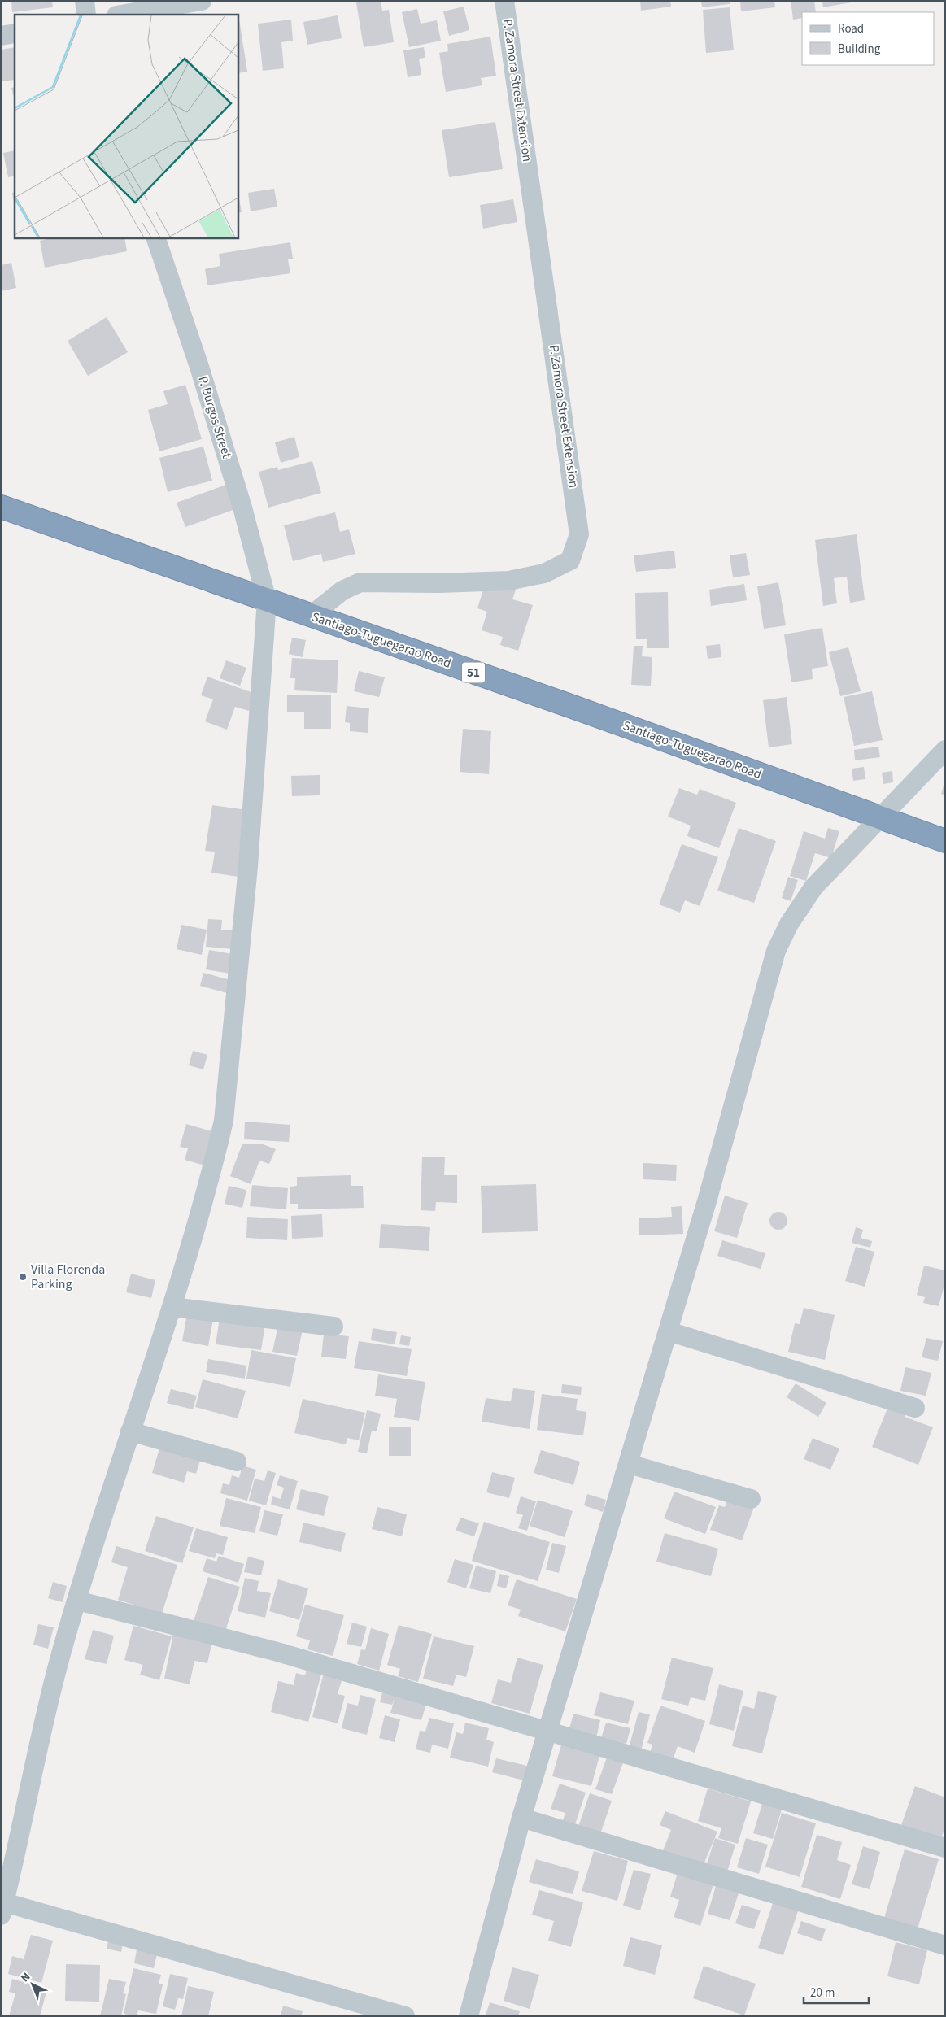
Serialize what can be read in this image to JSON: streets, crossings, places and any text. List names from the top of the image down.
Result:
{
  "streets": {
    "highway": ["Santiago-Tuguegarao Road", "51"],
    "street": ["P. Zamora Street Extension", "P. Burgos Street"]
  },
  "crossings": [
    ["P. Zamora Street Extension", "Santiago-Tuguegarao Road"],
    ["P. Burgos Street", "Santiago-Tuguegarao Road"]
  ],
  "places": ["Villa Florenda Parking"],
  "legend": ["Road", "Building"],
  "scale_bar": "20 m",
  "north": "top left"
}
